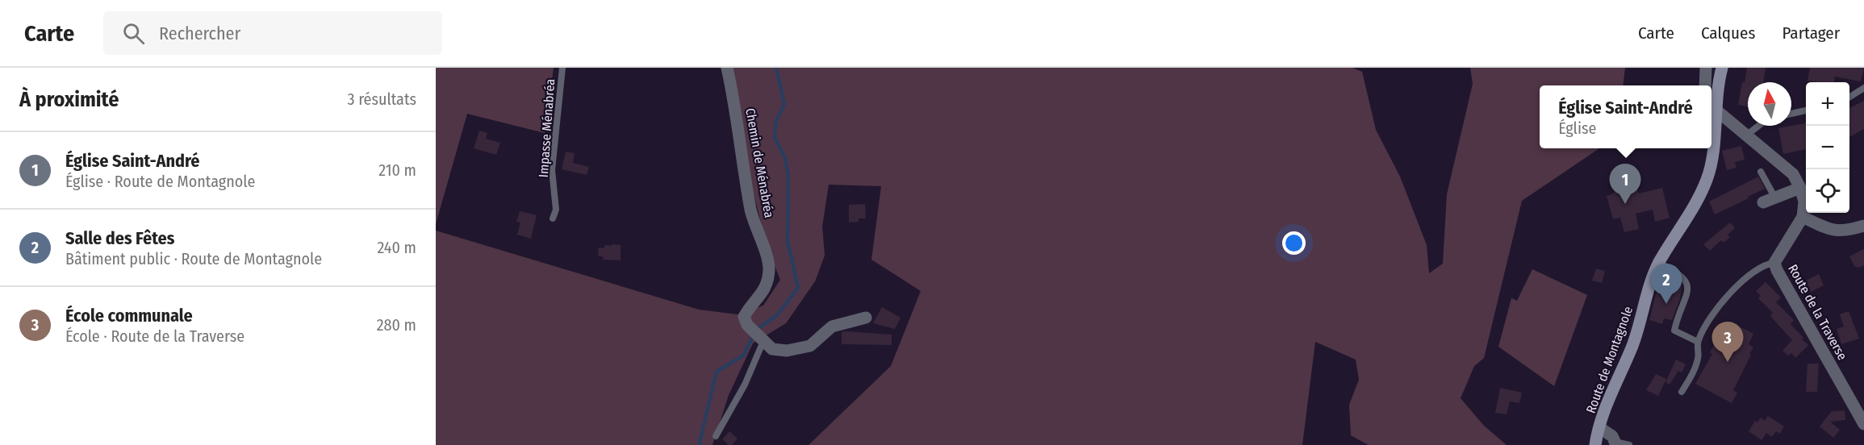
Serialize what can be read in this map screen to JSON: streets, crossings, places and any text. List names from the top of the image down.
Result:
{
  "streets": {
    "street": ["Chemin de Ménabréa", "Route de la Traverse", "Route de Montagnole"],
    "lane": ["Impasse Ménabréa"]
  },
  "north": "top",
  "page": {
    "header": "Carte",
    "search": "Rechercher",
    "nav": ["Carte", "Calques", "Partager"],
    "heading": ["À proximité", "3 résultats"],
    "map_buttons": ["+", "−"],
    "popup": ["Église Saint-André", "Église"],
    "list": [
      {
        "mark": "1",
        "name": "Église Saint-André",
        "note": "Église · Route de Montagnole",
        "value": "210 m"
      },
      {
        "mark": "2",
        "name": "Salle des Fêtes",
        "note": "Bâtiment public · Route de Montagnole",
        "value": "240 m"
      },
      {
        "mark": "3",
        "name": "École communale",
        "note": "École · Route de la Traverse",
        "value": "280 m"
      }
    ],
    "pins": ["1", "2", "3"]
  }
}
